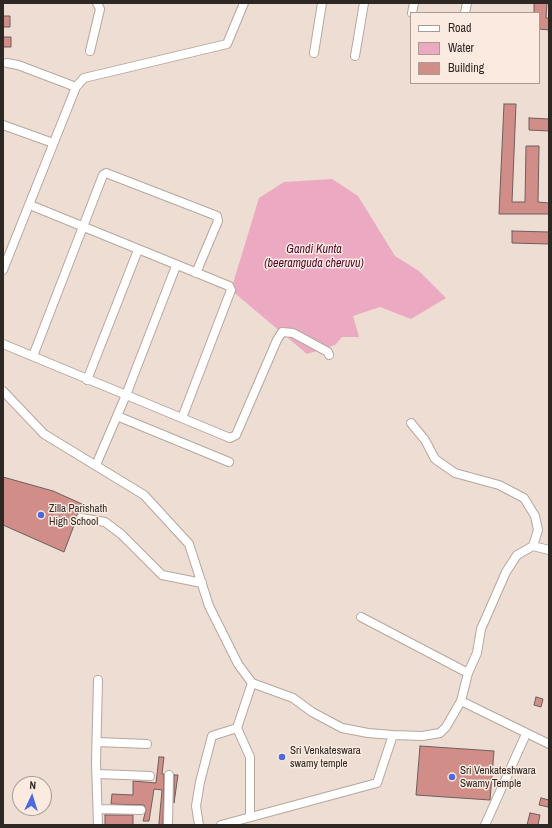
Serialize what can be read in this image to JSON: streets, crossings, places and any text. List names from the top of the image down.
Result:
{
  "water": ["Gandi Kunta (beeramguda cheruvu)"],
  "places": ["Zilla Parishath High School", "Sri Venkateswara swamy temple", "Sri Venkateshwara Swamy Temple"],
  "legend": ["Road", "Water", "Building"],
  "north": "top"
}
